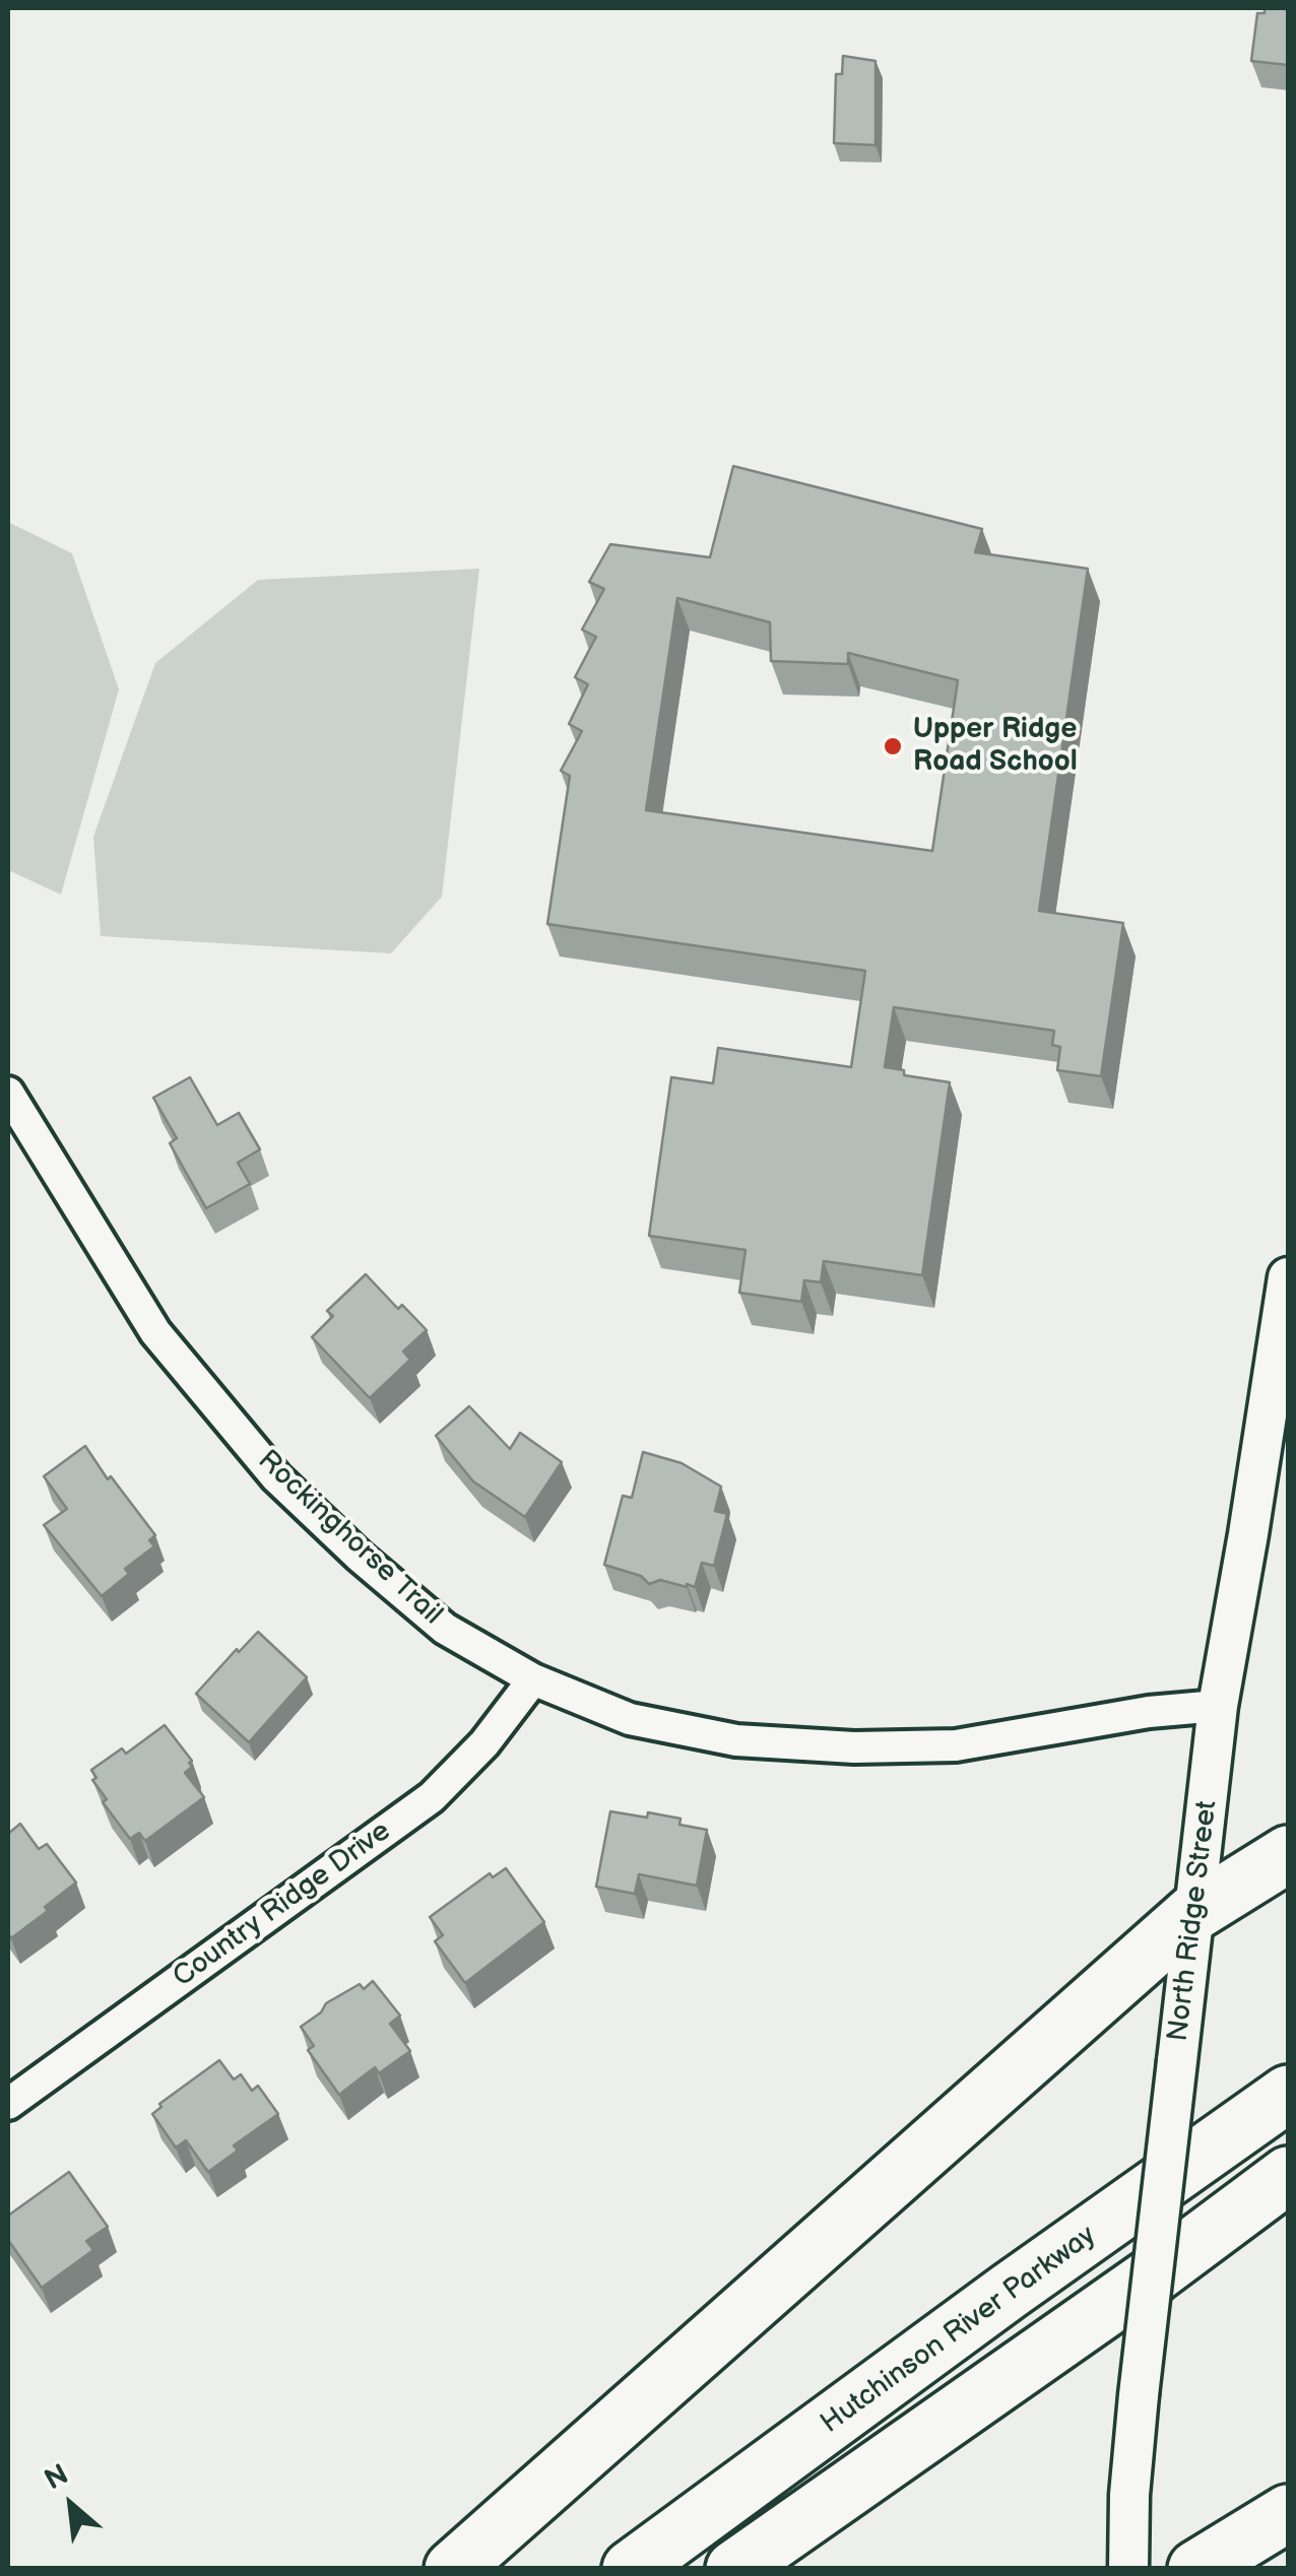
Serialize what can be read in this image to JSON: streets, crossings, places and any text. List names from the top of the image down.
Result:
{
  "streets": {
    "highway": ["Hutchinson River Parkway"],
    "street": ["Rockinghorse Trail", "Country Ridge Drive", "North Ridge Street"]
  },
  "crossings": [
    ["Rockinghorse Trail", "Country Ridge Drive"],
    ["Rockinghorse Trail", "North Ridge Street"]
  ],
  "places": ["Upper Ridge Road School"],
  "north": "top left"
}
